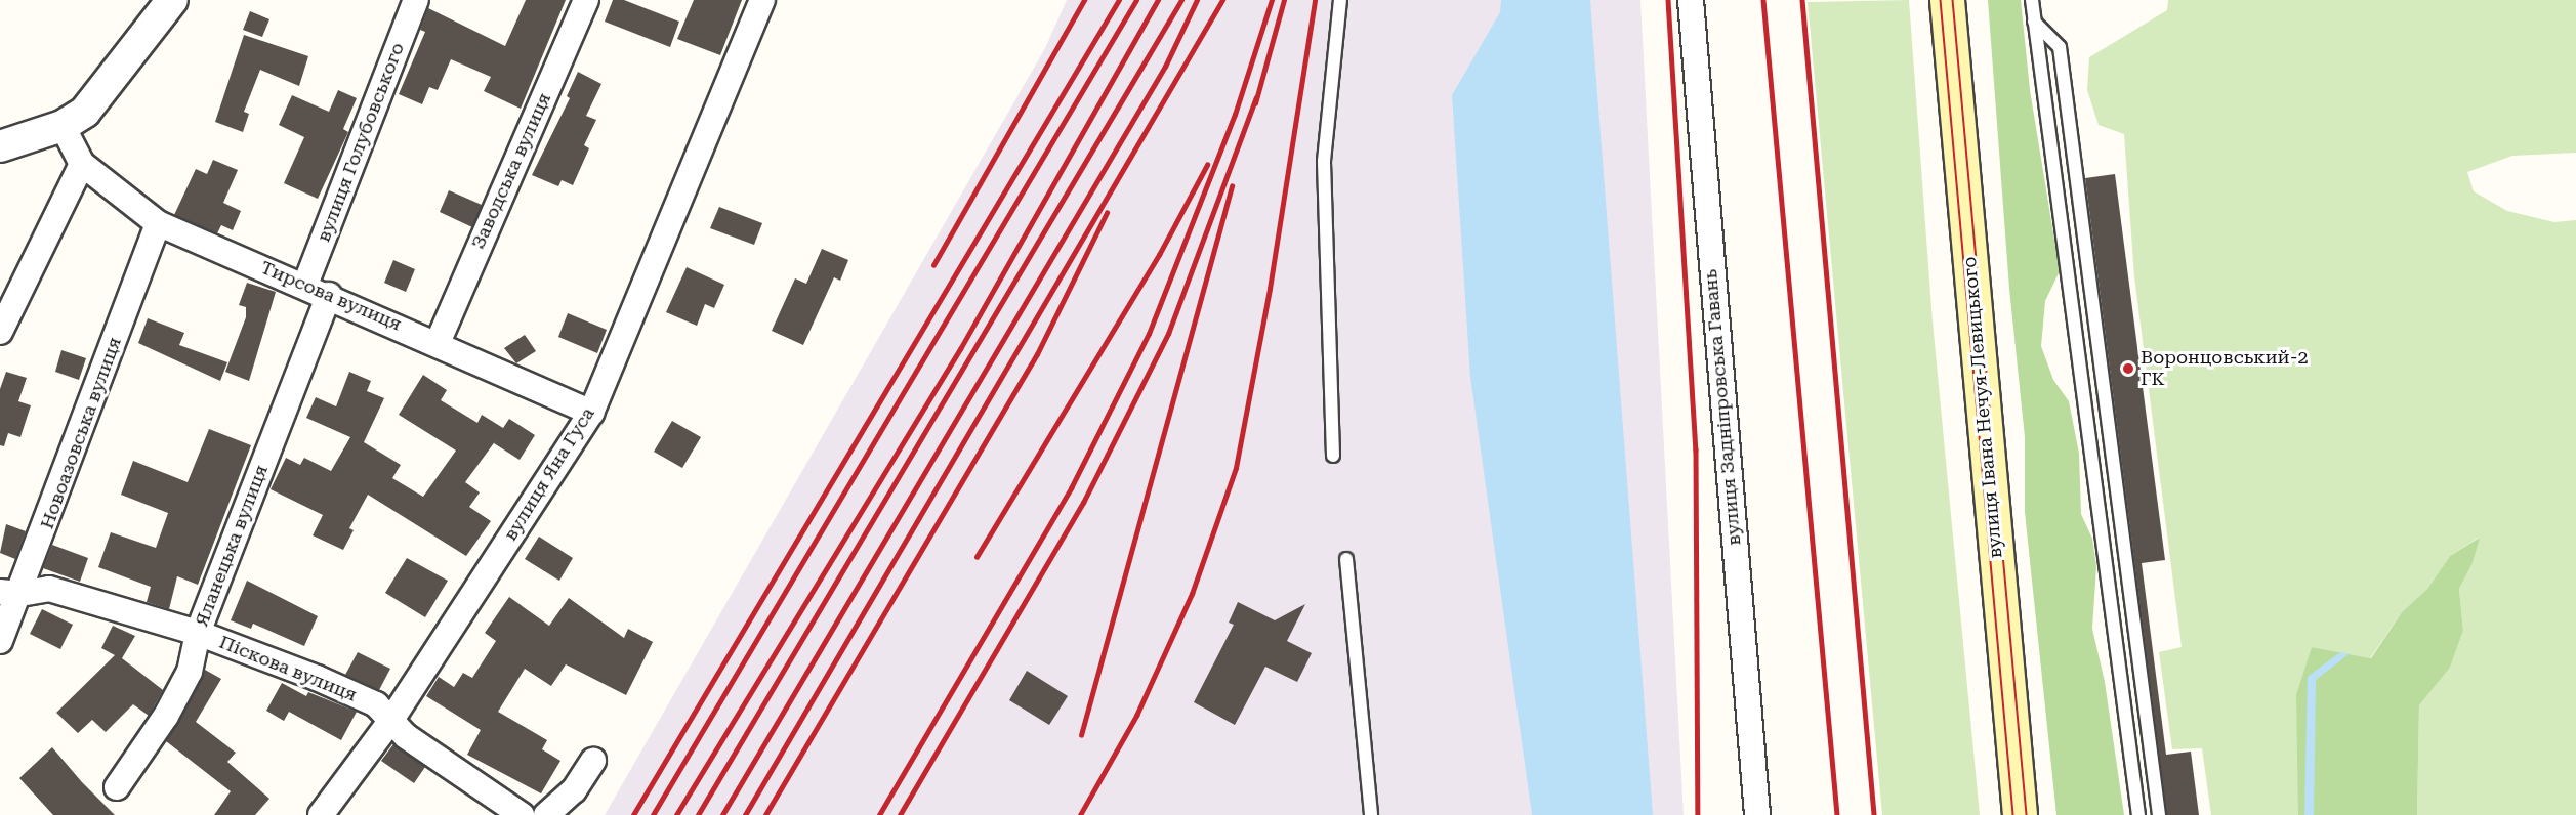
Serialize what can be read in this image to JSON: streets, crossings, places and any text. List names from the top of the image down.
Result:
{
  "streets": {
    "main road": ["вулиця Івана Нечуя-Левицького"],
    "street": [
      "вулиця Голубовського",
      "Заводська вулиця",
      "Тирсова вулиця",
      "вулиця Задніпровська Гавань",
      "Новоазовська вулиця",
      "вулиця Яна Гуса",
      "Яланецька вулиця",
      "Піскова вулиця"
    ]
  },
  "crossings": [
    ["вулиця Голубовського", "Тирсова вулиця"],
    ["Заводська вулиця", "Тирсова вулиця"],
    ["Тирсова вулиця", "Новоазовська вулиця"],
    ["Тирсова вулиця", "вулиця Яна Гуса"],
    ["Тирсова вулиця", "Яланецька вулиця"],
    ["Новоазовська вулиця", "Піскова вулиця"],
    ["вулиця Яна Гуса", "Піскова вулиця"],
    ["Яланецька вулиця", "Піскова вулиця"]
  ],
  "places": ["Воронцовський-2 ГК"]
}
